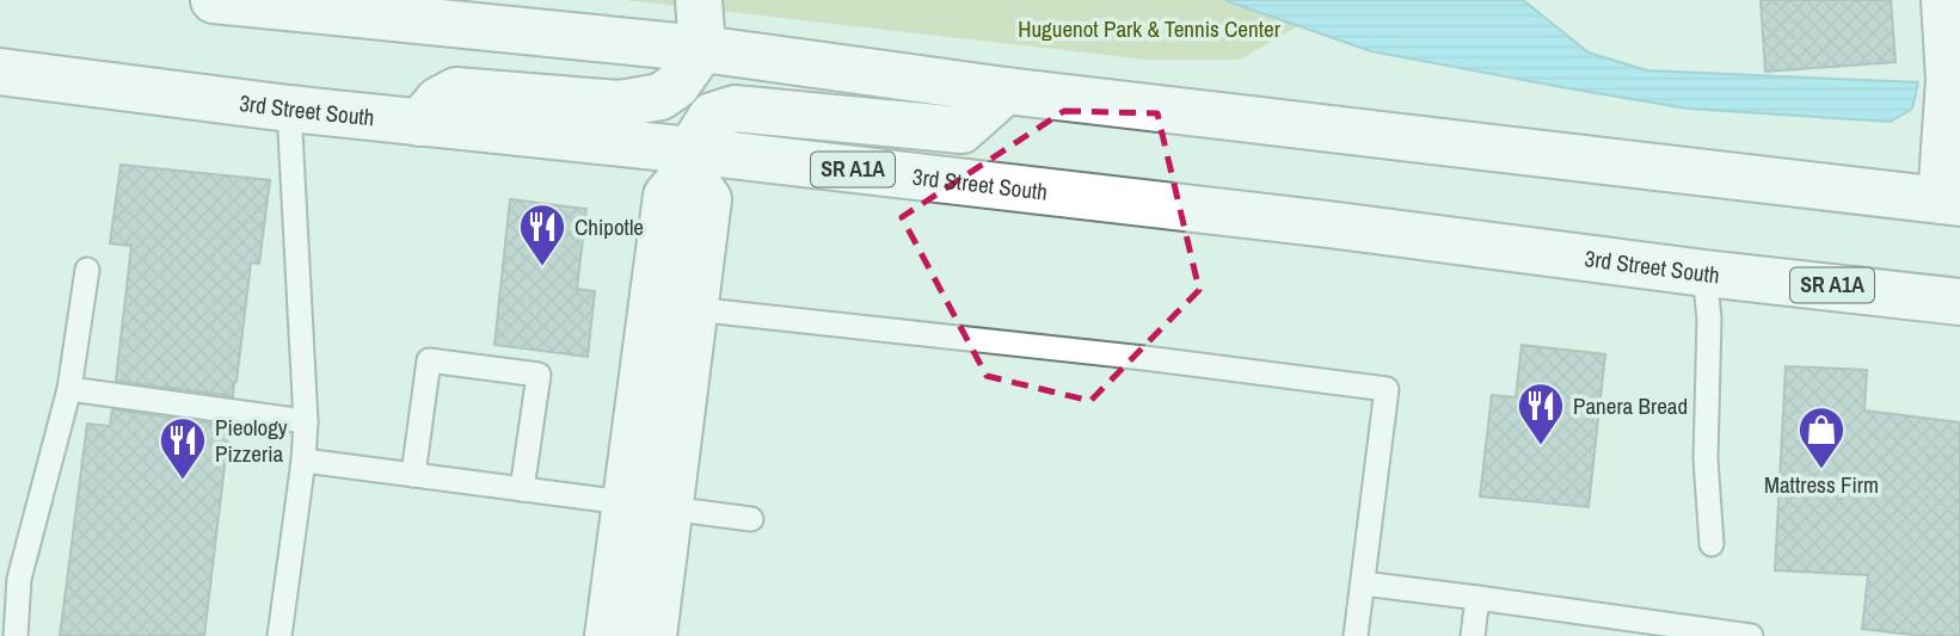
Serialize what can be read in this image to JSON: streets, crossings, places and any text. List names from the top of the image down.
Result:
{
  "streets": {
    "main road": ["3rd Street South", "SR A1A"]
  },
  "parks": ["Huguenot Park & Tennis Center"],
  "places": {
    "restaurant": ["Chipotle", "Panera Bread", "Pieology Pizzeria"],
    "shop": ["Mattress Firm"]
  }
}
